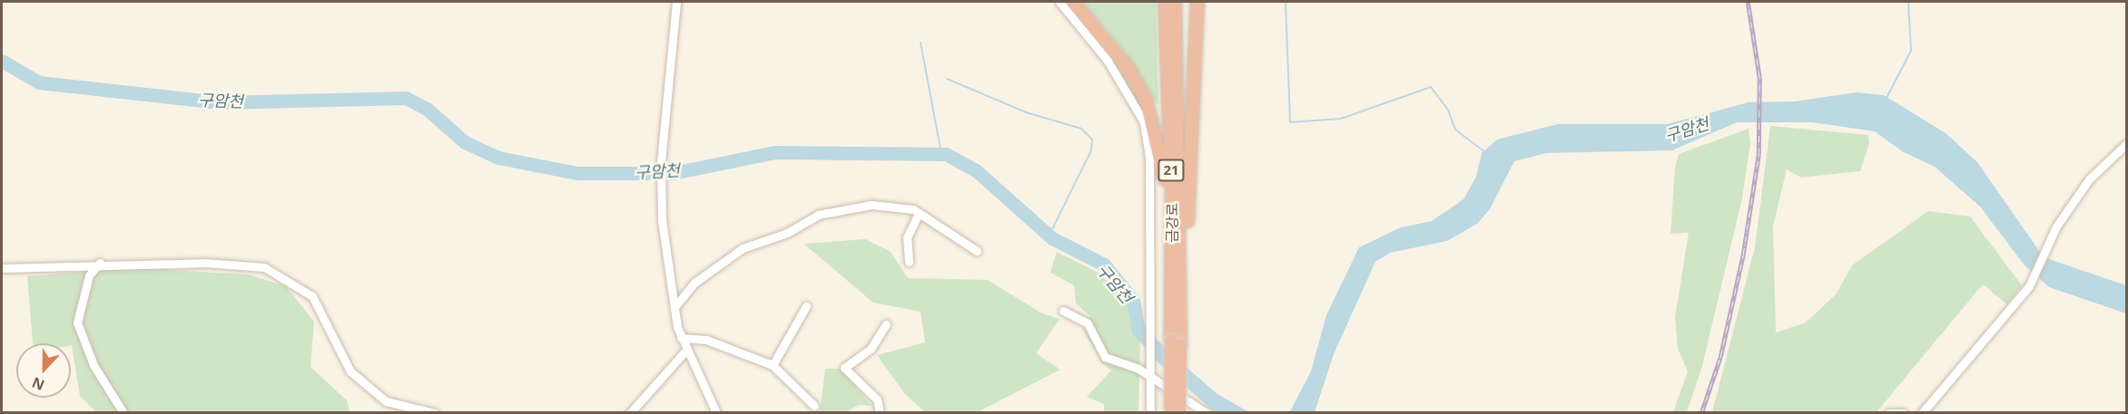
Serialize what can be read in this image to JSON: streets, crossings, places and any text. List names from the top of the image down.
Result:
{
  "streets": {
    "highway": ["21", "금강로"]
  },
  "water": ["구암천"],
  "north": "bottom"
}
